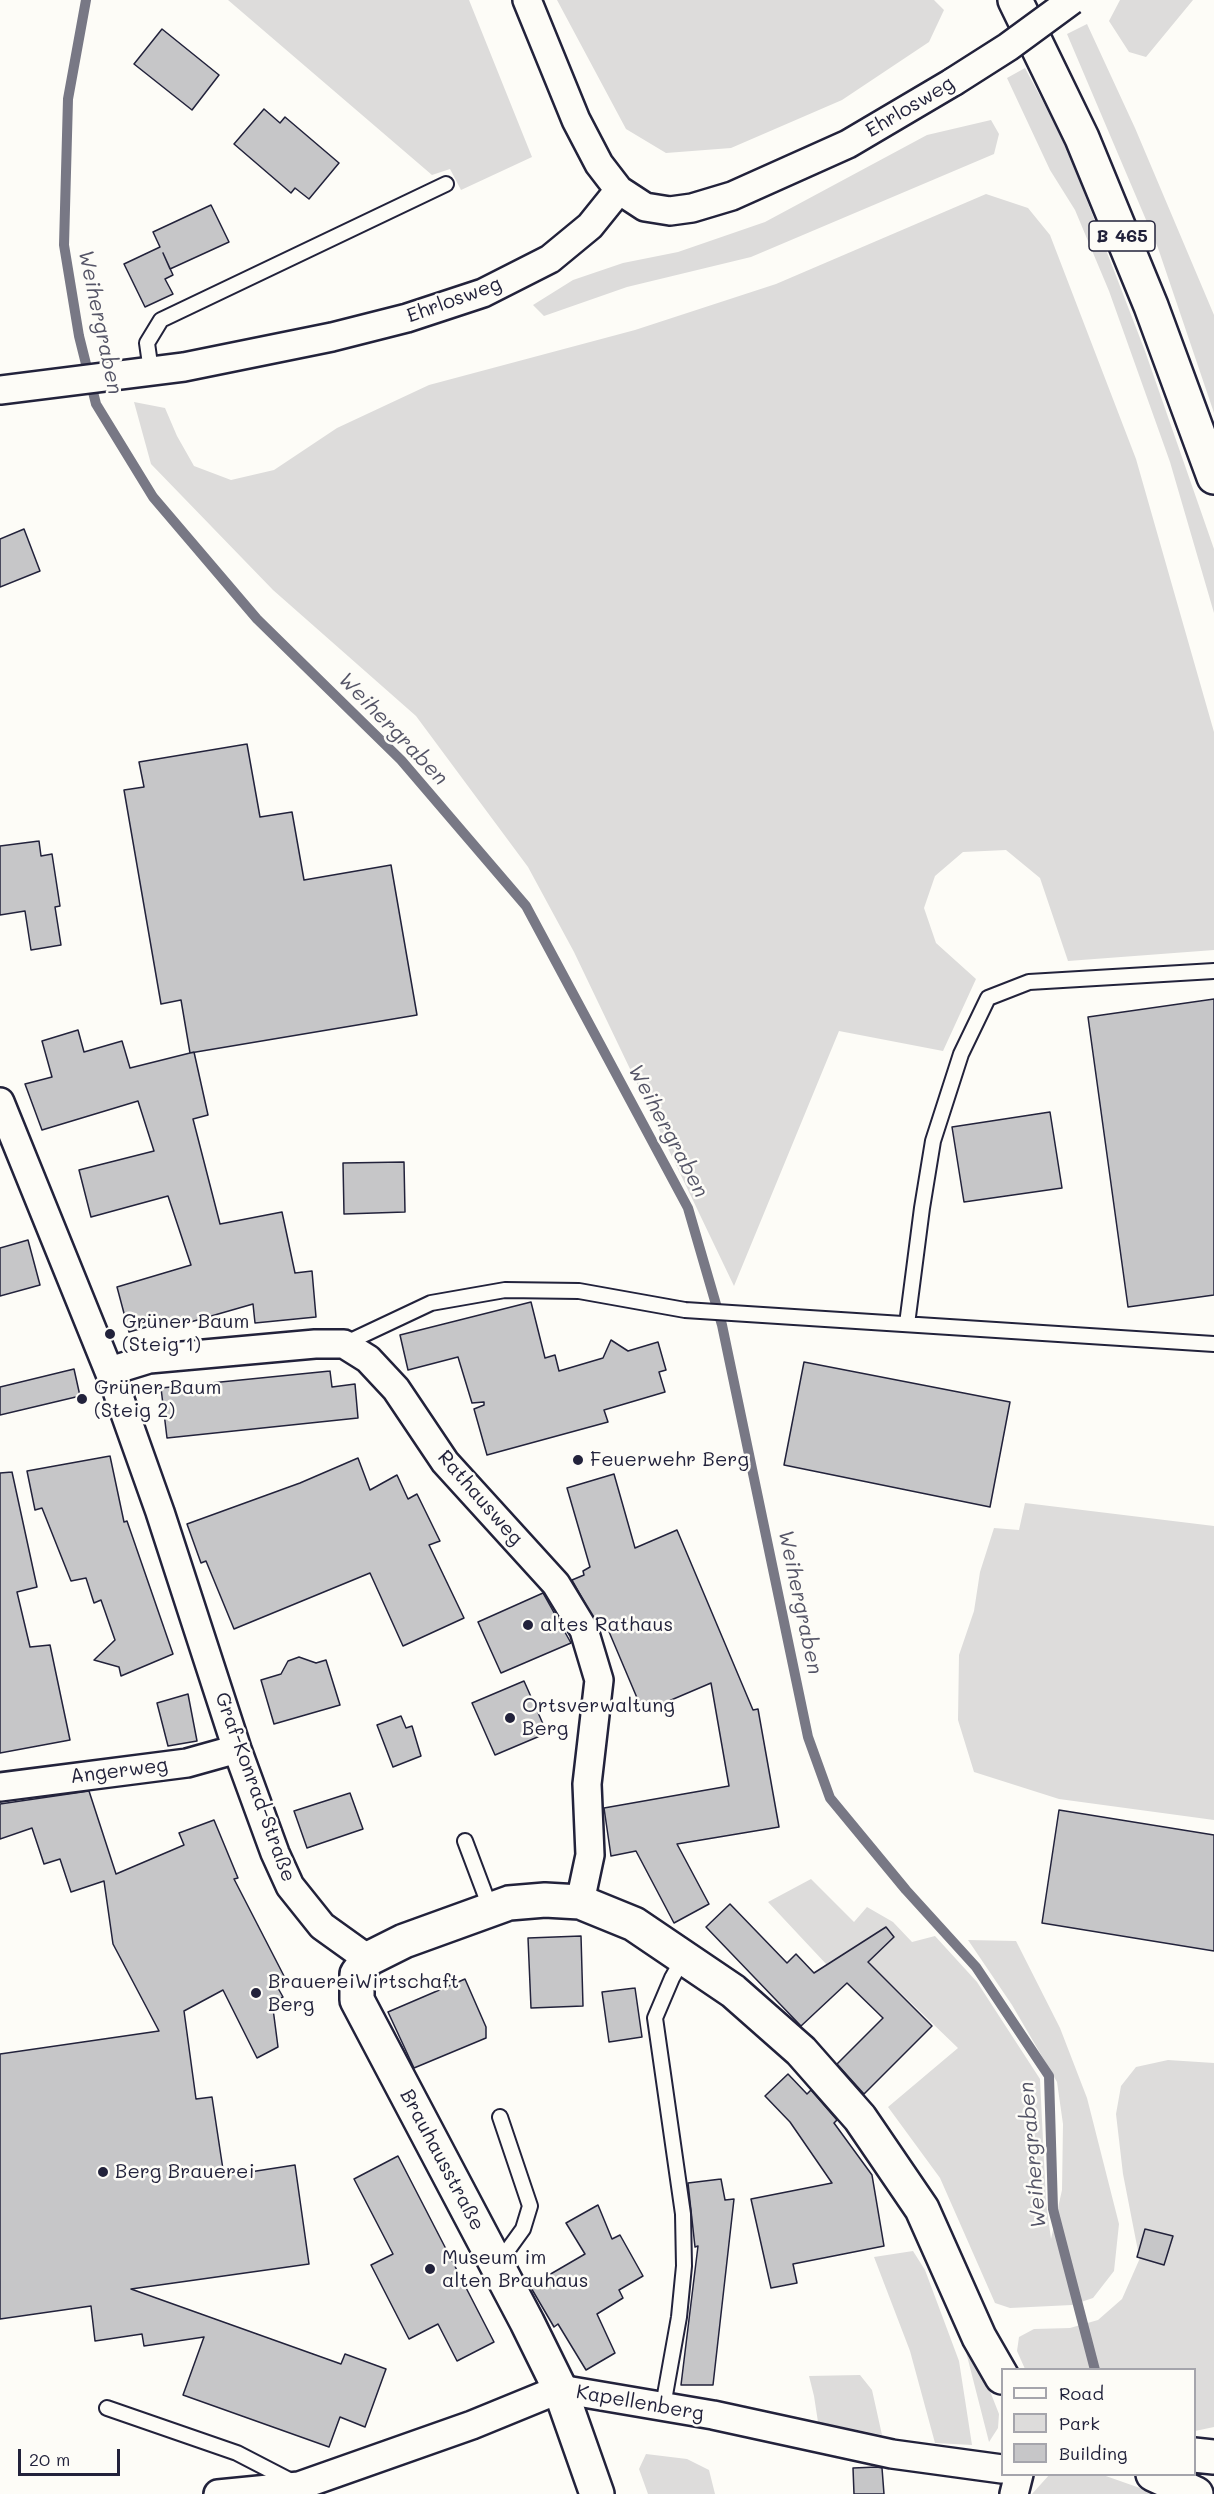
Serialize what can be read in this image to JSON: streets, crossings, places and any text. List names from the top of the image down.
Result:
{
  "streets": {
    "street": [
      "Ehrlosweg",
      "B 465",
      "Rathausweg",
      "Angerweg",
      "Graf-Konrad-Straße",
      "Brauhausstraße",
      "Kapellenberg"
    ]
  },
  "crossings": [
    ["Angerweg", "Graf-Konrad-Straße"],
    ["Graf-Konrad-Straße", "Brauhausstraße"],
    ["Brauhausstraße", "Kapellenberg"]
  ],
  "water": ["Weihergraben"],
  "places": [
    "Grüner Baum (Steig 1)",
    "Grüner Baum (Steig 2)",
    "Feuerwehr Berg",
    "altes Rathaus",
    "Ortsverwaltung Berg",
    "BrauereiWirtschaft Berg",
    "Berg Brauerei",
    "Museum im alten Brauhaus"
  ],
  "legend": ["Road", "Park", "Building"],
  "scale_bar": "20 m"
}
